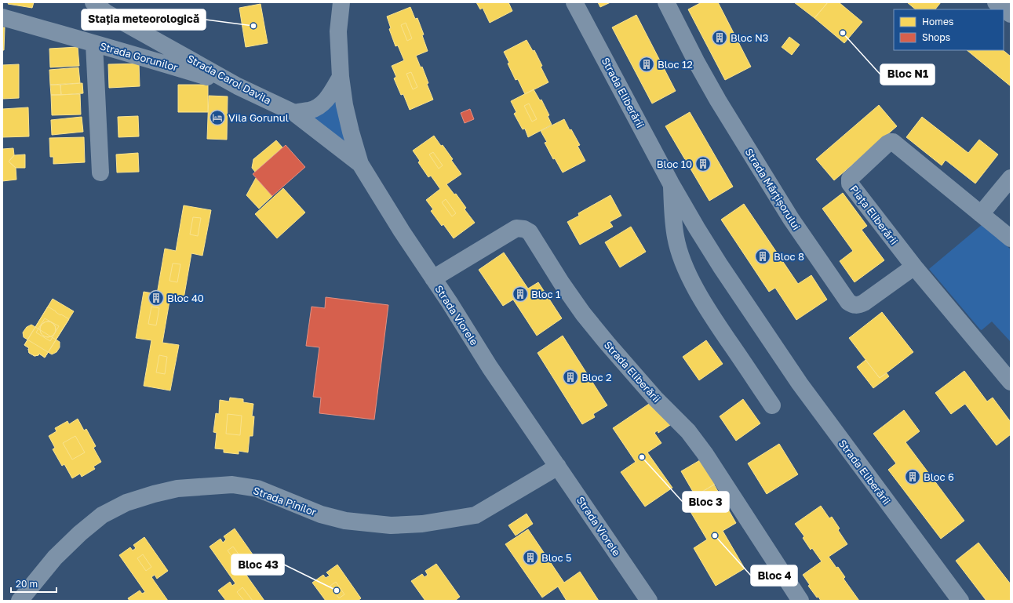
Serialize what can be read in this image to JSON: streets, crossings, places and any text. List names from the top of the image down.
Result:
{
  "streets": {
    "street": [
      "Strada Gorunilor",
      "Strada Carol Davila",
      "Strada Eliberării",
      "Strada Mărțișorului",
      "Piața Eliberării",
      "Strada Viorele",
      "Strada Pinilor"
    ]
  },
  "crossings": [
    ["Strada Gorunilor", "Strada Carol Davila"],
    ["Strada Carol Davila", "Strada Viorele"],
    ["Strada Eliberării", "Strada Viorele"],
    ["Strada Mărțișorului", "Piața Eliberării"],
    ["Strada Viorele", "Strada Pinilor"]
  ],
  "places": {
    "other": [
      "Stația meteorologică",
      "Bloc N1",
      "Bloc 3",
      "Bloc 4",
      "Bloc 43"
    ],
    "building": [
      "Bloc N3",
      "Bloc 12",
      "Bloc 10",
      "Bloc 8",
      "Bloc 1",
      "Bloc 40",
      "Bloc 2",
      "Bloc 6",
      "Bloc 5"
    ],
    "hotel": ["Vila Gorunul"]
  },
  "legend": ["Homes", "Shops"],
  "scale_bar": "20 m"
}
